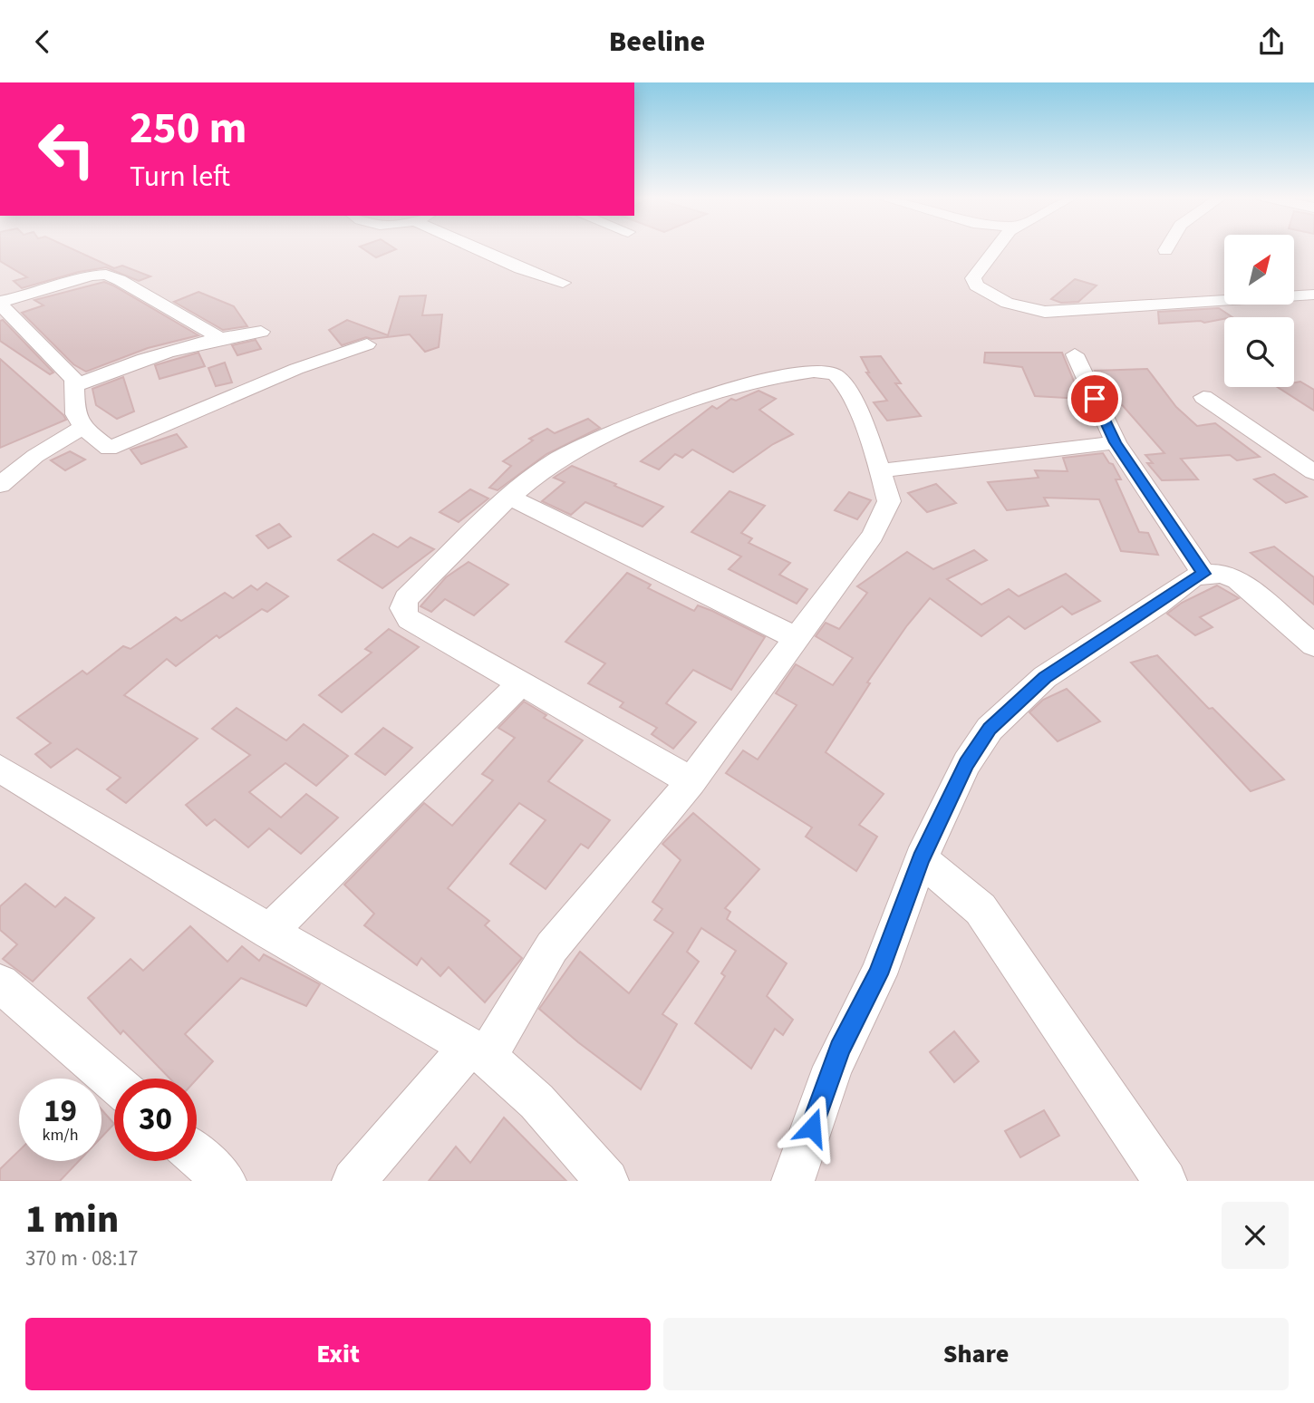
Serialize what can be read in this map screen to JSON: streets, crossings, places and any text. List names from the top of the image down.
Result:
{
  "north": "top right",
  "page": {
    "header": "Beeline",
    "turn": ["250 m", "Turn left"],
    "speed": "19 km/h",
    "limit": "30",
    "heading": ["1 min", "370 m · 08:17"],
    "buttons": ["Exit", "Share"]
  }
}
